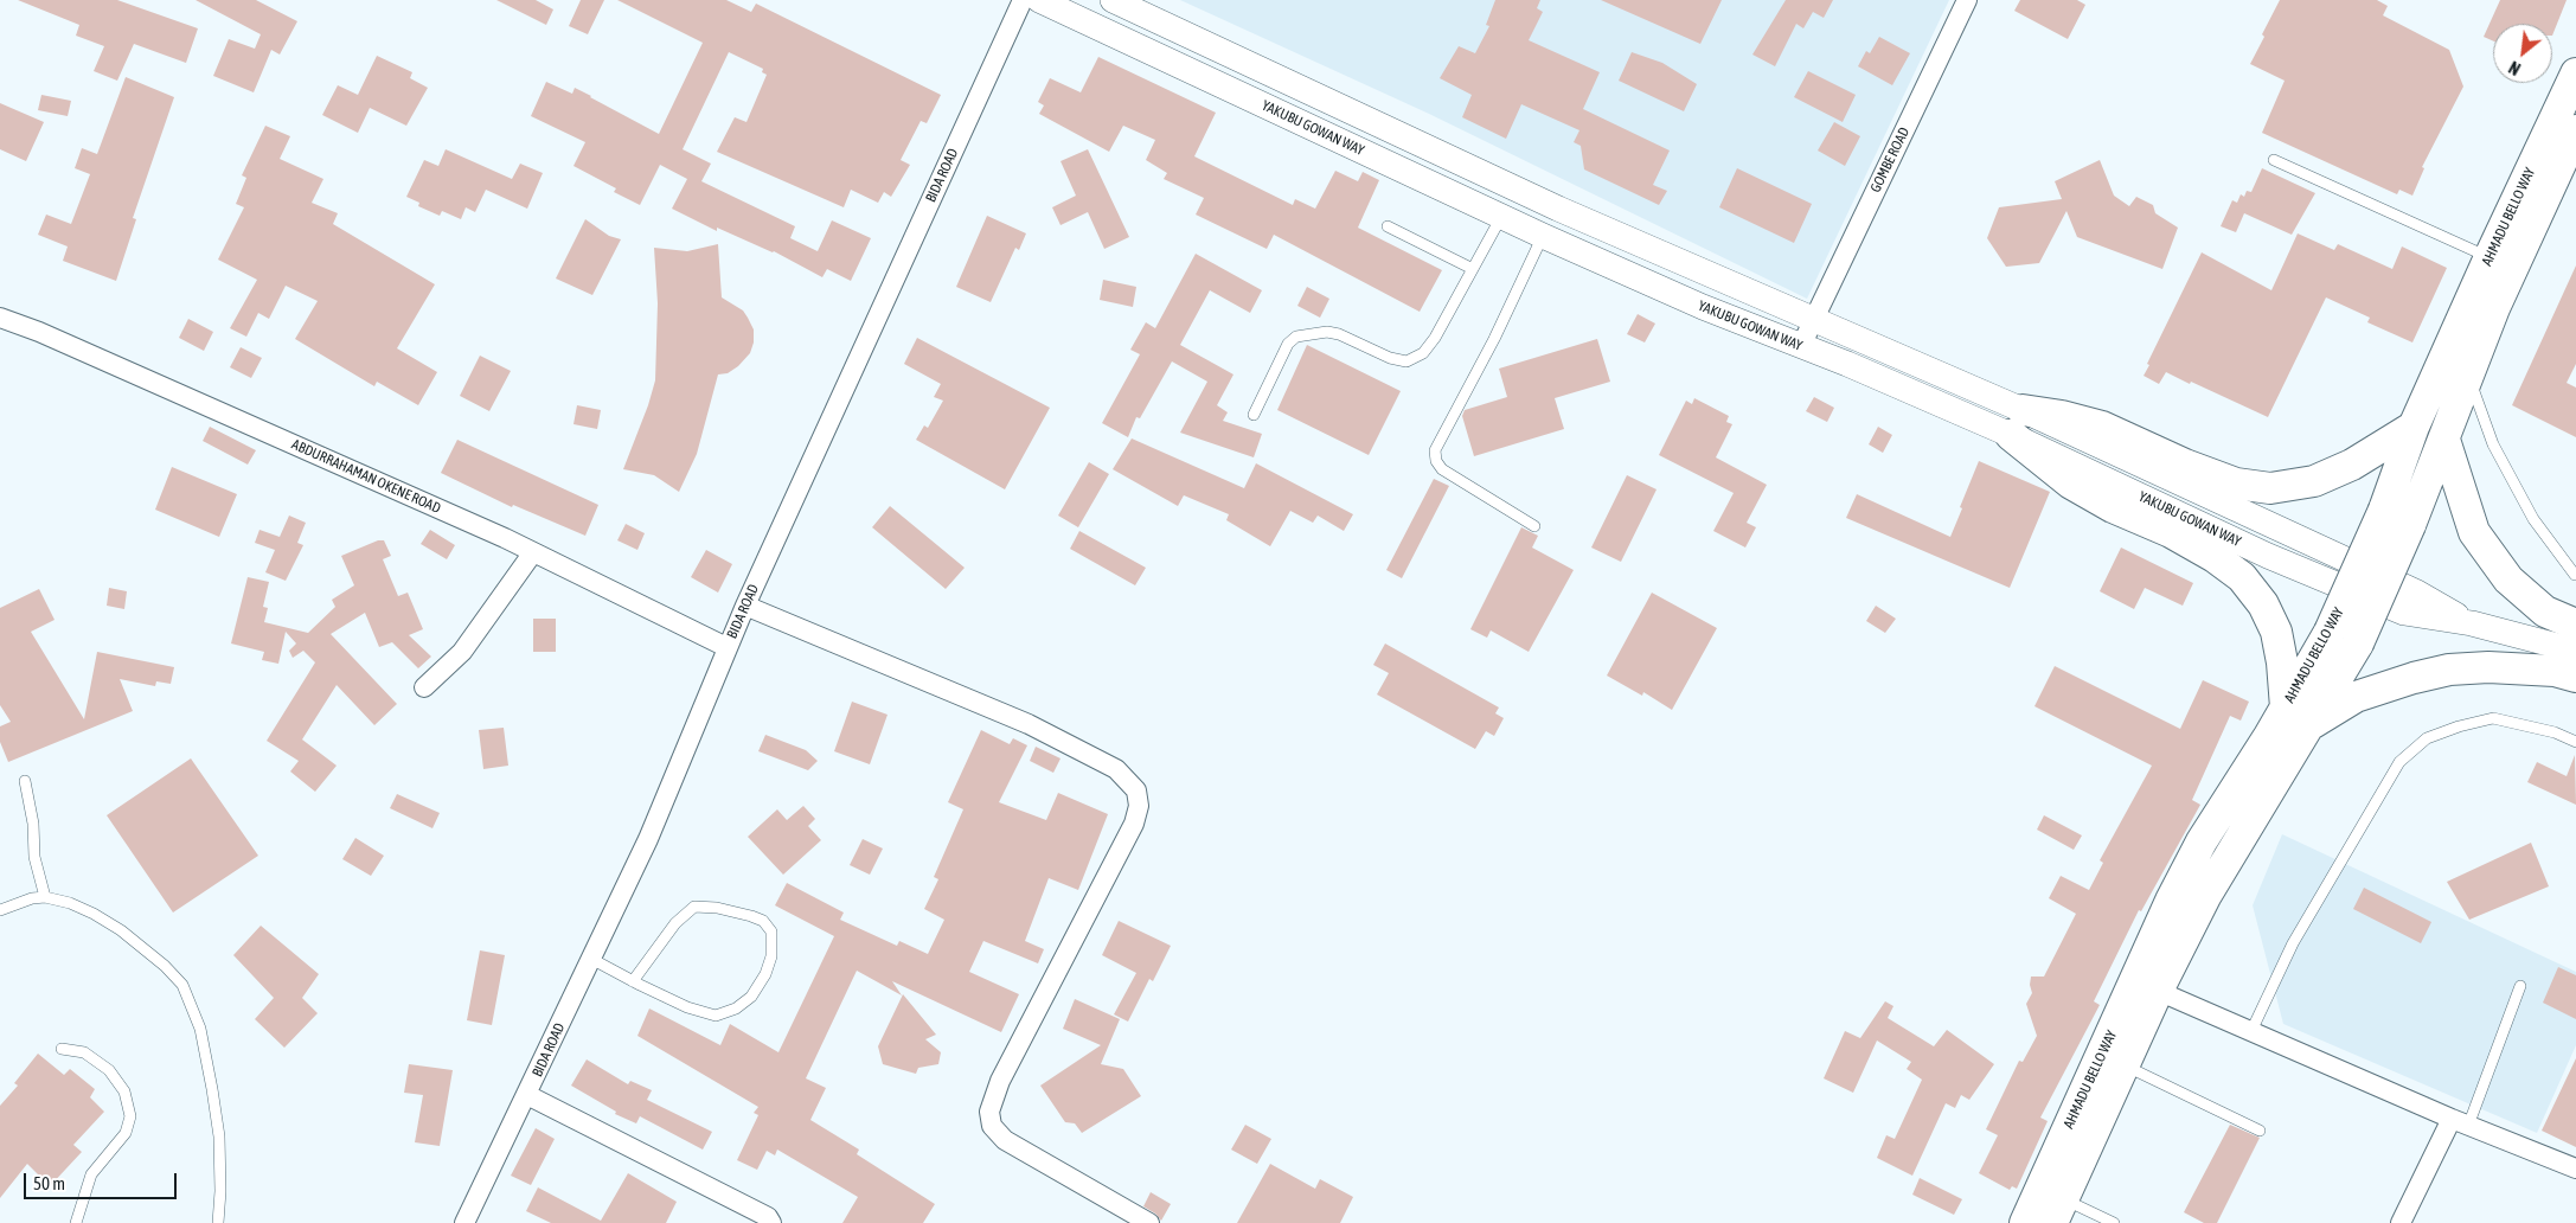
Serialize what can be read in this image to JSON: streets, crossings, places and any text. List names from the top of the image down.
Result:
{
  "streets": {
    "main road": ["AHMADU BELLO WAY"],
    "street": [
      "YAKUBU GOWAN WAY",
      "GOMBE ROAD",
      "BIDA ROAD",
      "ABDURRAHAMAN OKENE ROAD"
    ]
  },
  "crossings": [
    ["YAKUBU GOWAN WAY", "GOMBE ROAD"],
    ["BIDA ROAD", "ABDURRAHAMAN OKENE ROAD"]
  ],
  "scale_bar": "50 m",
  "north": "bottom left"
}
